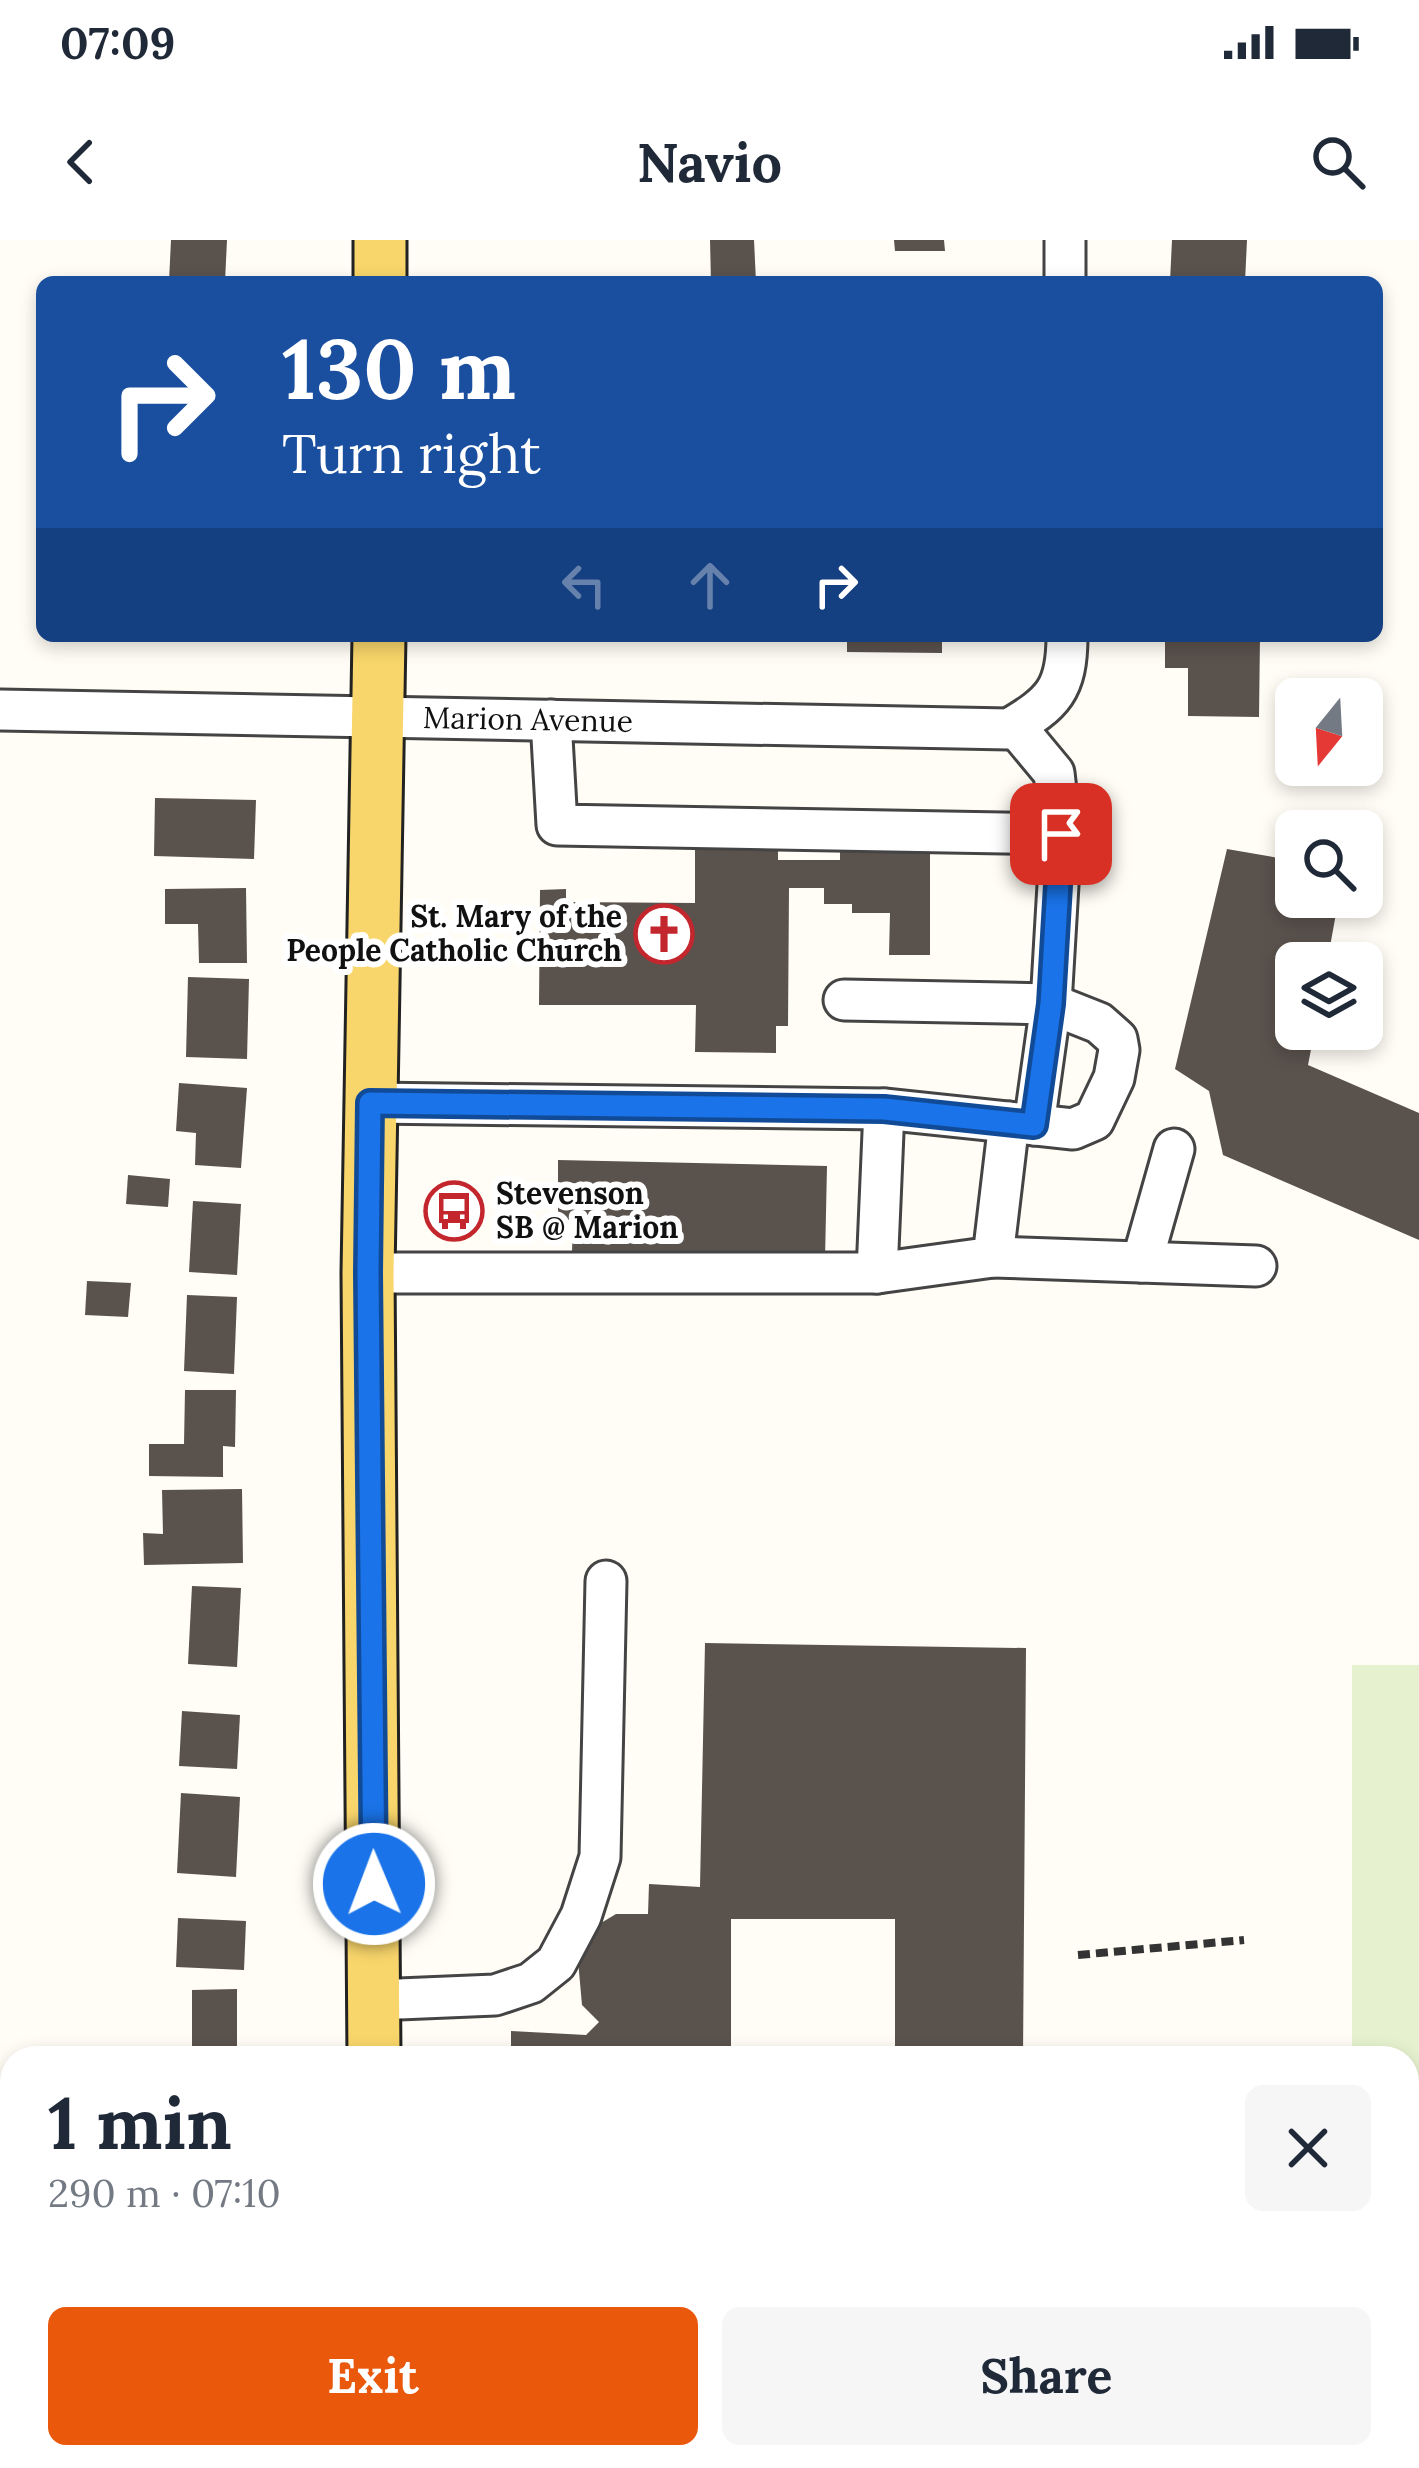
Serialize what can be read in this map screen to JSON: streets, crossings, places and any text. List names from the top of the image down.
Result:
{
  "streets": {
    "street": ["Marion Avenue"]
  },
  "places": {
    "church": ["St. Mary of the People Catholic Church"],
    "bus stop": ["Stevenson SB @ Marion"]
  },
  "north": "bottom",
  "page": {
    "status": "07:09",
    "header": "Navio",
    "turn": ["130 m", "Turn right"],
    "heading": ["1 min", "290 m · 07:10"],
    "buttons": ["Exit", "Share"]
  }
}
